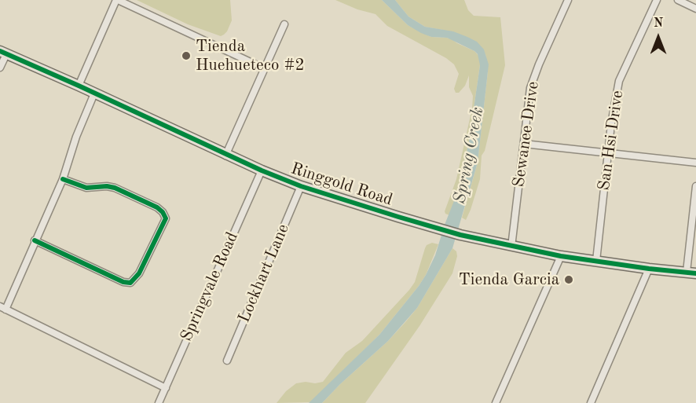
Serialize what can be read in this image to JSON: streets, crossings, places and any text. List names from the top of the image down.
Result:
{
  "streets": {
    "main road": ["Ringgold Road"],
    "street": [
      "Sewanee Drive",
      "San Hsi Drive",
      "Lockhart Lane",
      "Springvale Road"
    ]
  },
  "crossings": [
    ["Sewanee Drive", "Ringgold Road"],
    ["San Hsi Drive", "Ringgold Road"],
    ["Ringgold Road", "Lockhart Lane"],
    ["Ringgold Road", "Springvale Road"]
  ],
  "water": ["Spring Creek"],
  "places": ["Tienda Huehueteco #2", "Tienda Garcia"],
  "north": "top"
}
